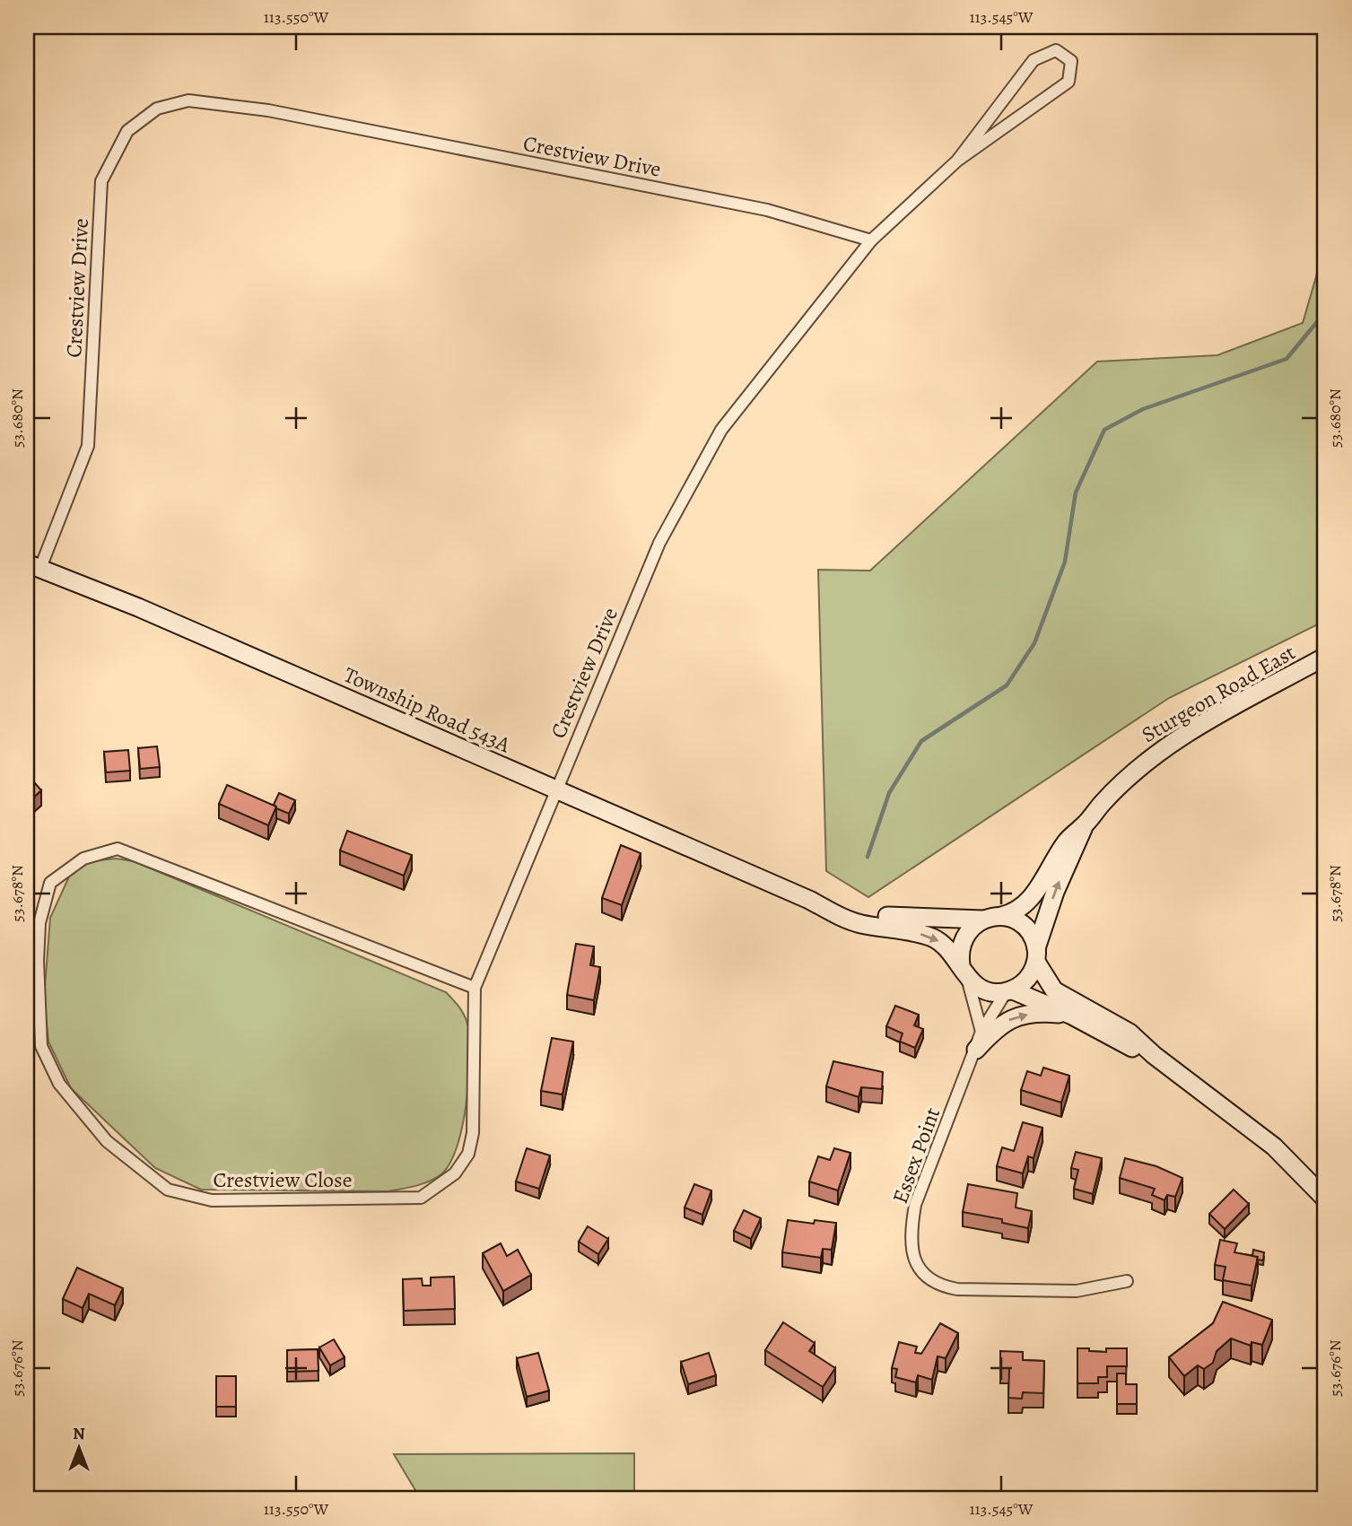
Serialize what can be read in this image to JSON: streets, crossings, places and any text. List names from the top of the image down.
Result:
{
  "streets": {
    "main road": ["Sturgeon Road East", "Township Road 543A"],
    "street": ["Crestview Drive", "Essex Point", "Crestview Close"]
  },
  "crossings": [
    ["Crestview Drive", "Township Road 543A"],
    ["Crestview Drive", "Crestview Close"],
    ["Sturgeon Road East", "Township Road 543A"],
    ["Sturgeon Road East", "Essex Point"],
    ["Township Road 543A", "Essex Point"],
    ["Township Road 543A", "Crestview Close"]
  ],
  "north": "top",
  "coordinates": [
    "113.550°W",
    "113.545°W",
    "53.680°N",
    "53.678°N",
    "53.676°N"
  ]
}
